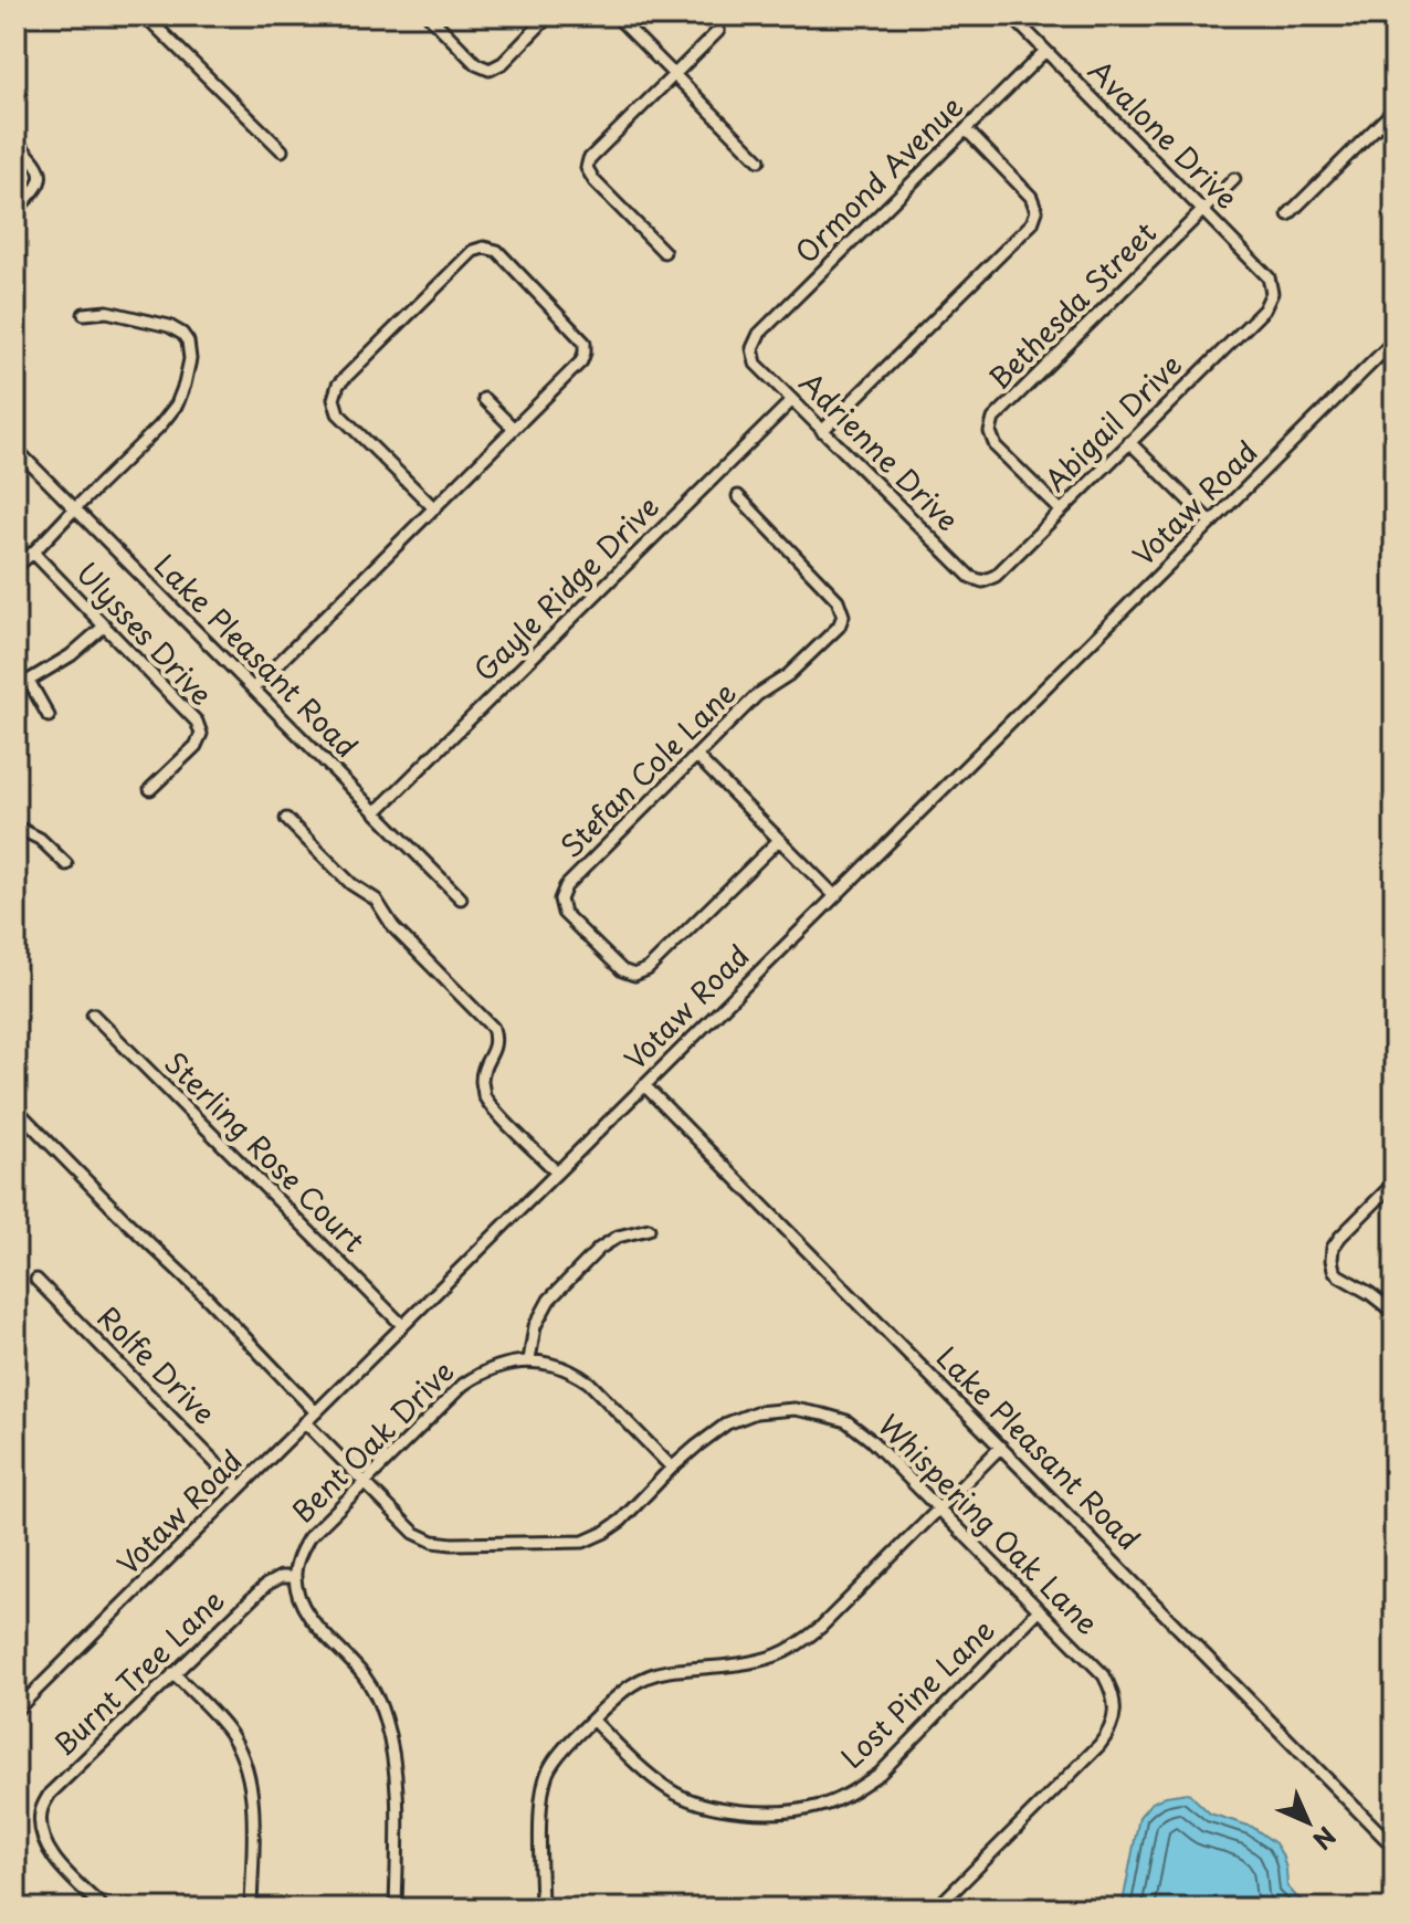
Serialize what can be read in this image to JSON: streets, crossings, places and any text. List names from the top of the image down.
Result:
{
  "streets": {
    "street": [
      "Avalone Drive",
      "Ormond Avenue",
      "Bethesda Street",
      "Abigail Drive",
      "Adrienne Drive",
      "Votaw Road",
      "Gayle Ridge Drive",
      "Ulysses Drive",
      "Lake Pleasant Road",
      "Stefan Cole Lane",
      "Sterling Rose Court",
      "Rolfe Drive",
      "Bent Oak Drive",
      "Whispering Oak Lane",
      "Burnt Tree Lane",
      "Lost Pine Lane"
    ]
  },
  "crossings": [
    ["Avalone Drive", "Ormond Avenue"],
    ["Avalone Drive", "Bethesda Street"],
    ["Avalone Drive", "Abigail Drive"],
    ["Ormond Avenue", "Adrienne Drive"],
    ["Bethesda Street", "Abigail Drive"],
    ["Abigail Drive", "Adrienne Drive"],
    ["Adrienne Drive", "Gayle Ridge Drive"],
    ["Votaw Road", "Lake Pleasant Road"],
    ["Votaw Road", "Sterling Rose Court"],
    ["Votaw Road", "Rolfe Drive"],
    ["Votaw Road", "Whispering Oak Lane"],
    ["Gayle Ridge Drive", "Lake Pleasant Road"],
    ["Bent Oak Drive", "Whispering Oak Lane"],
    ["Bent Oak Drive", "Burnt Tree Lane"],
    ["Whispering Oak Lane", "Lost Pine Lane"]
  ],
  "north": "bottom right"
}
